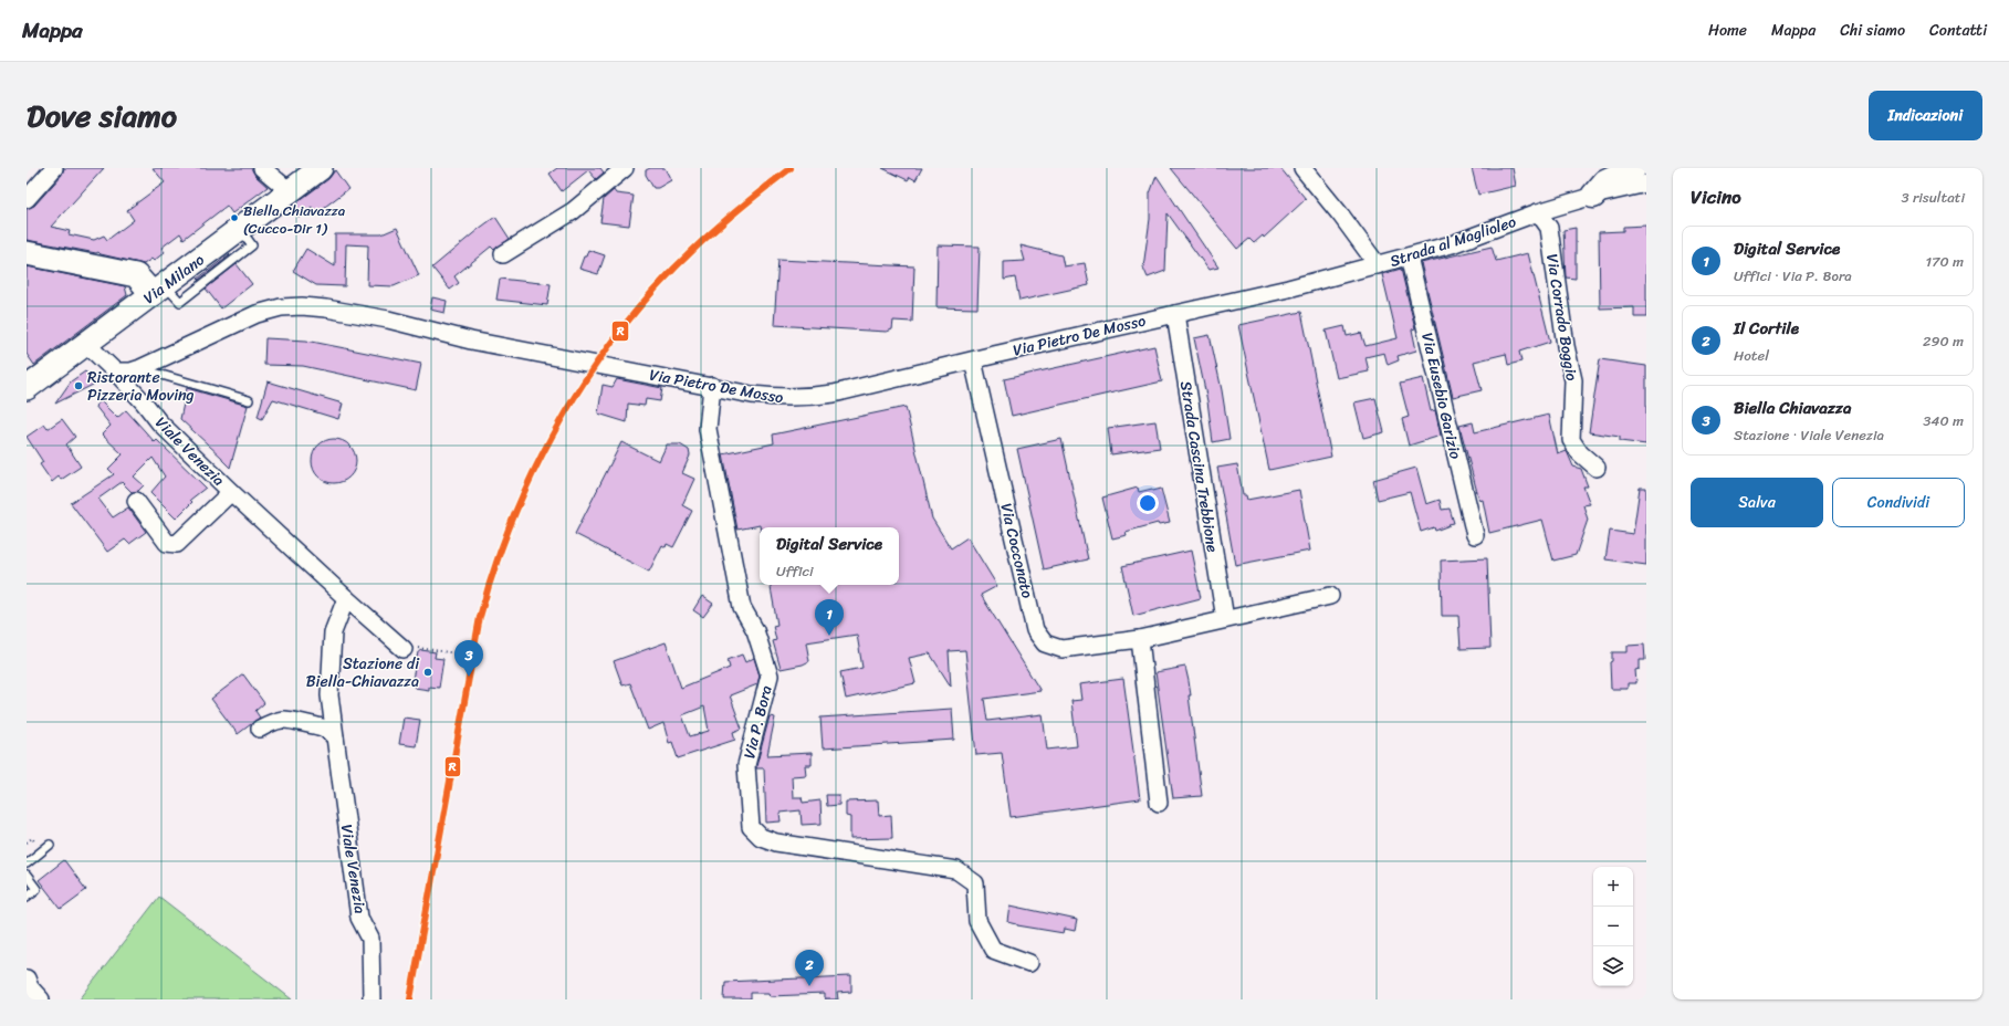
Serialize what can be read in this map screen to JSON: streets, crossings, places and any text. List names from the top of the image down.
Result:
{
  "streets": {
    "main road": ["Via Milano"],
    "street": [
      "Strada al Maglioleo",
      "Via Corrado Boggio",
      "Via Pietro De Mosso",
      "Via Eusebio Garizio",
      "Viale Venezia",
      "Strada Cascina Trebbione",
      "Via Cocconato",
      "Via P. Bora"
    ]
  },
  "crossings": [
    ["Strada al Maglioleo", "Via Corrado Boggio"],
    ["Strada al Maglioleo", "Via Pietro De Mosso"],
    ["Strada al Maglioleo", "Via Eusebio Garizio"],
    ["Via Pietro De Mosso", "Viale Venezia"],
    ["Via Pietro De Mosso", "Strada Cascina Trebbione"],
    ["Via Pietro De Mosso", "Via Cocconato"],
    ["Via Pietro De Mosso", "Via P. Bora"]
  ],
  "places": ["Biella Chiavazza (Cucco-Dir 1)", "Ristorante Pizzeria Moving", "Stazione di Biella-Chiavazza"],
  "lines": ["transit line R"],
  "page": {
    "header": "Mappa",
    "nav": [
      "Home",
      "Mappa",
      "Chi siamo",
      "Contatti"
    ],
    "title": "Dove siamo",
    "buttons": [
      "Indicazioni",
      ["Salva", "Condividi"]
    ],
    "heading": ["Vicino", "3 risultati"],
    "list": [
      {
        "mark": "1",
        "name": "Digital Service",
        "note": "Uffici · Via P. Bora",
        "value": "170 m"
      },
      {
        "mark": "2",
        "name": "Il Cortile",
        "note": "Hotel",
        "value": "290 m"
      },
      {
        "mark": "3",
        "name": "Biella Chiavazza",
        "note": "Stazione · Viale Venezia",
        "value": "340 m"
      }
    ],
    "popup": ["Digital Service", "Uffici"],
    "pins": ["1", "3", "2"],
    "map_buttons": ["+", "−"]
  }
}
